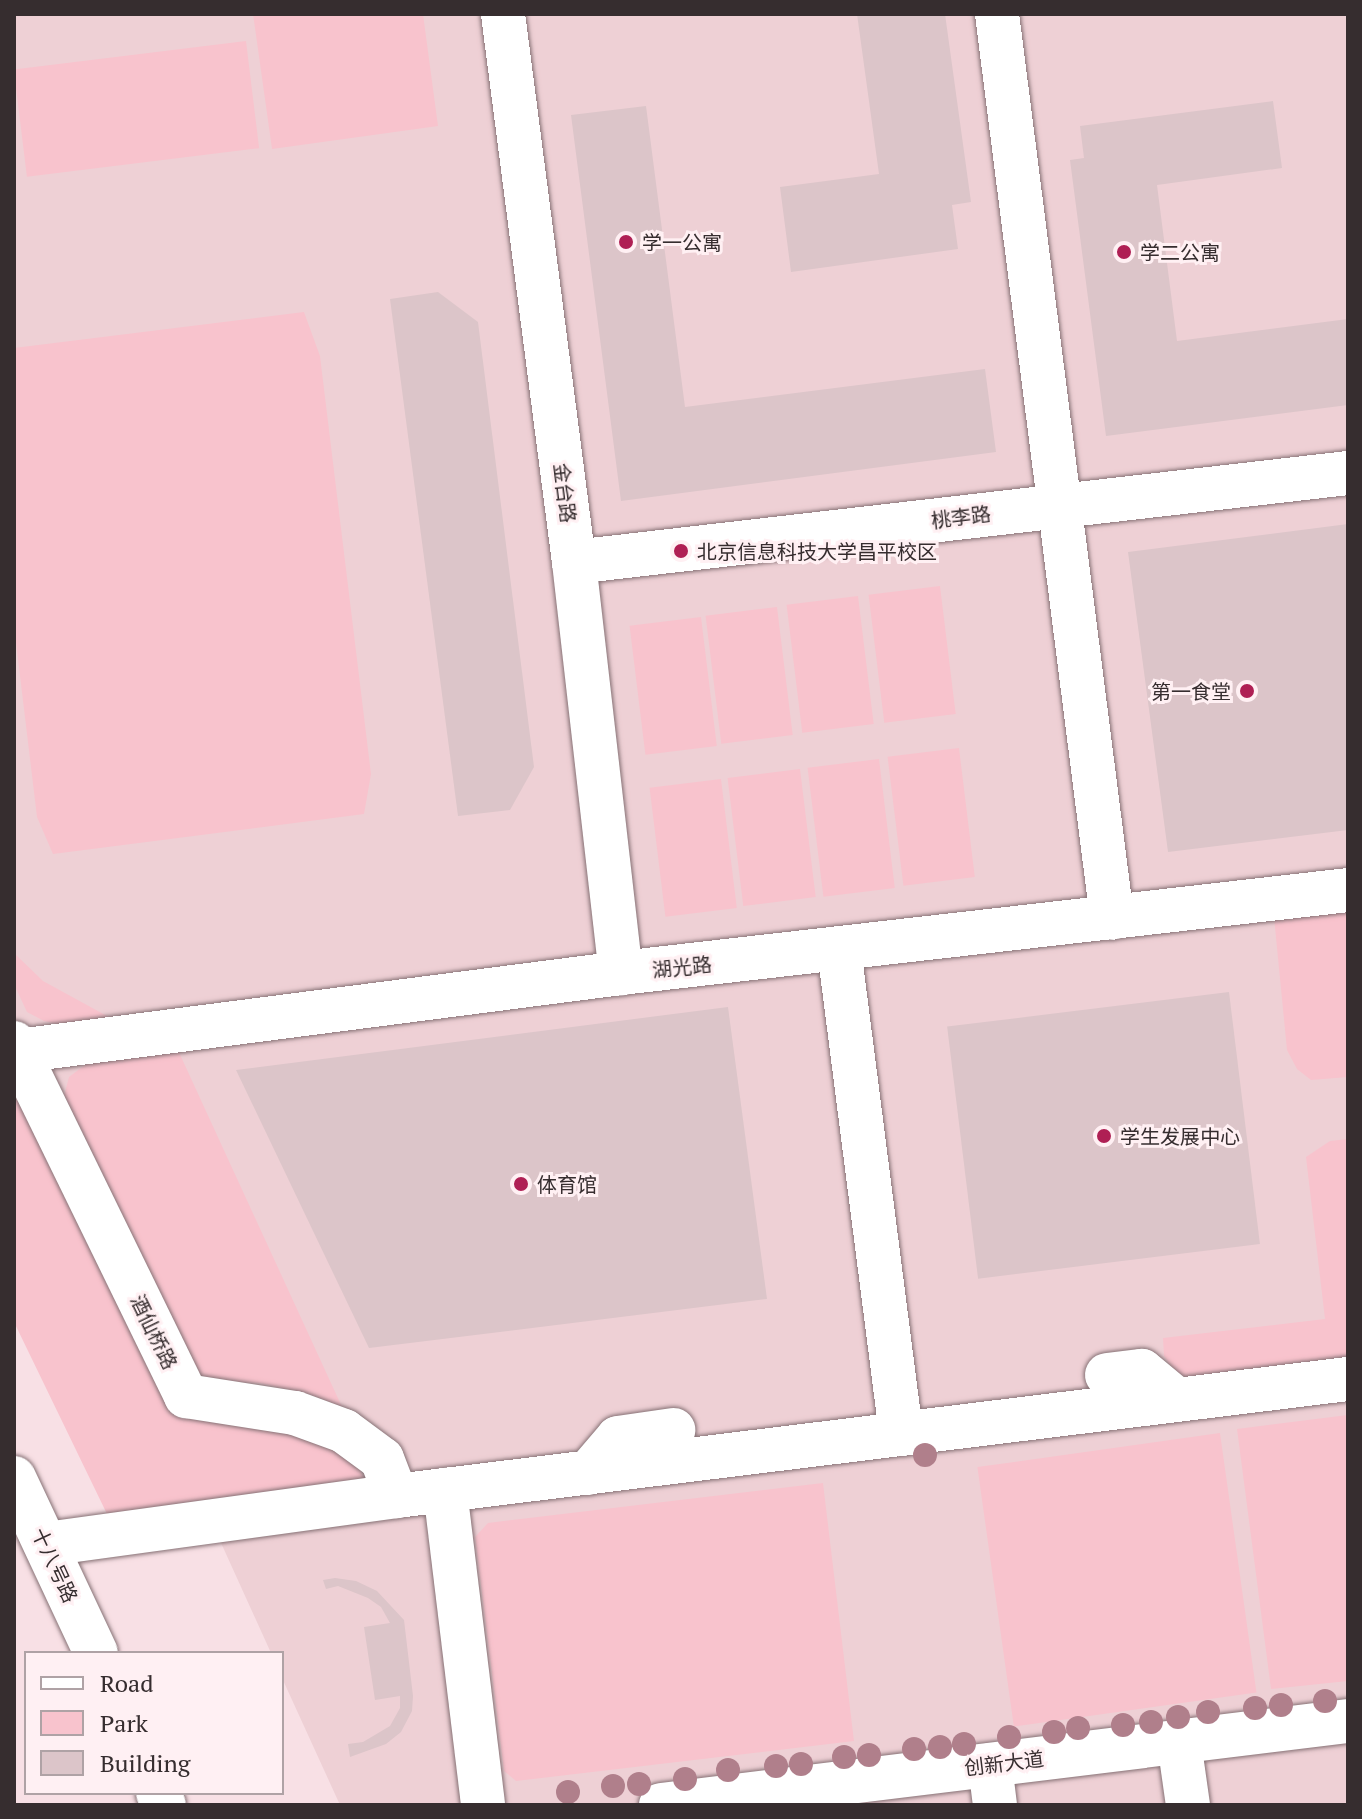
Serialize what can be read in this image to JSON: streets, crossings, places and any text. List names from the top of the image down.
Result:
{
  "streets": {
    "street": [
      "金台路",
      "桃李路",
      "湖光路",
      "酒仙桥路",
      "十八号路",
      "创新大道"
    ]
  },
  "crossings": [
    ["金台路", "桃李路"],
    ["金台路", "湖光路"],
    ["湖光路", "酒仙桥路"]
  ],
  "places": [
    "学一公寓",
    "学二公寓",
    "北京信息科技大学昌平校区",
    "第一食堂",
    "学生发展中心",
    "体育馆"
  ],
  "legend": ["Road", "Park", "Building"]
}
